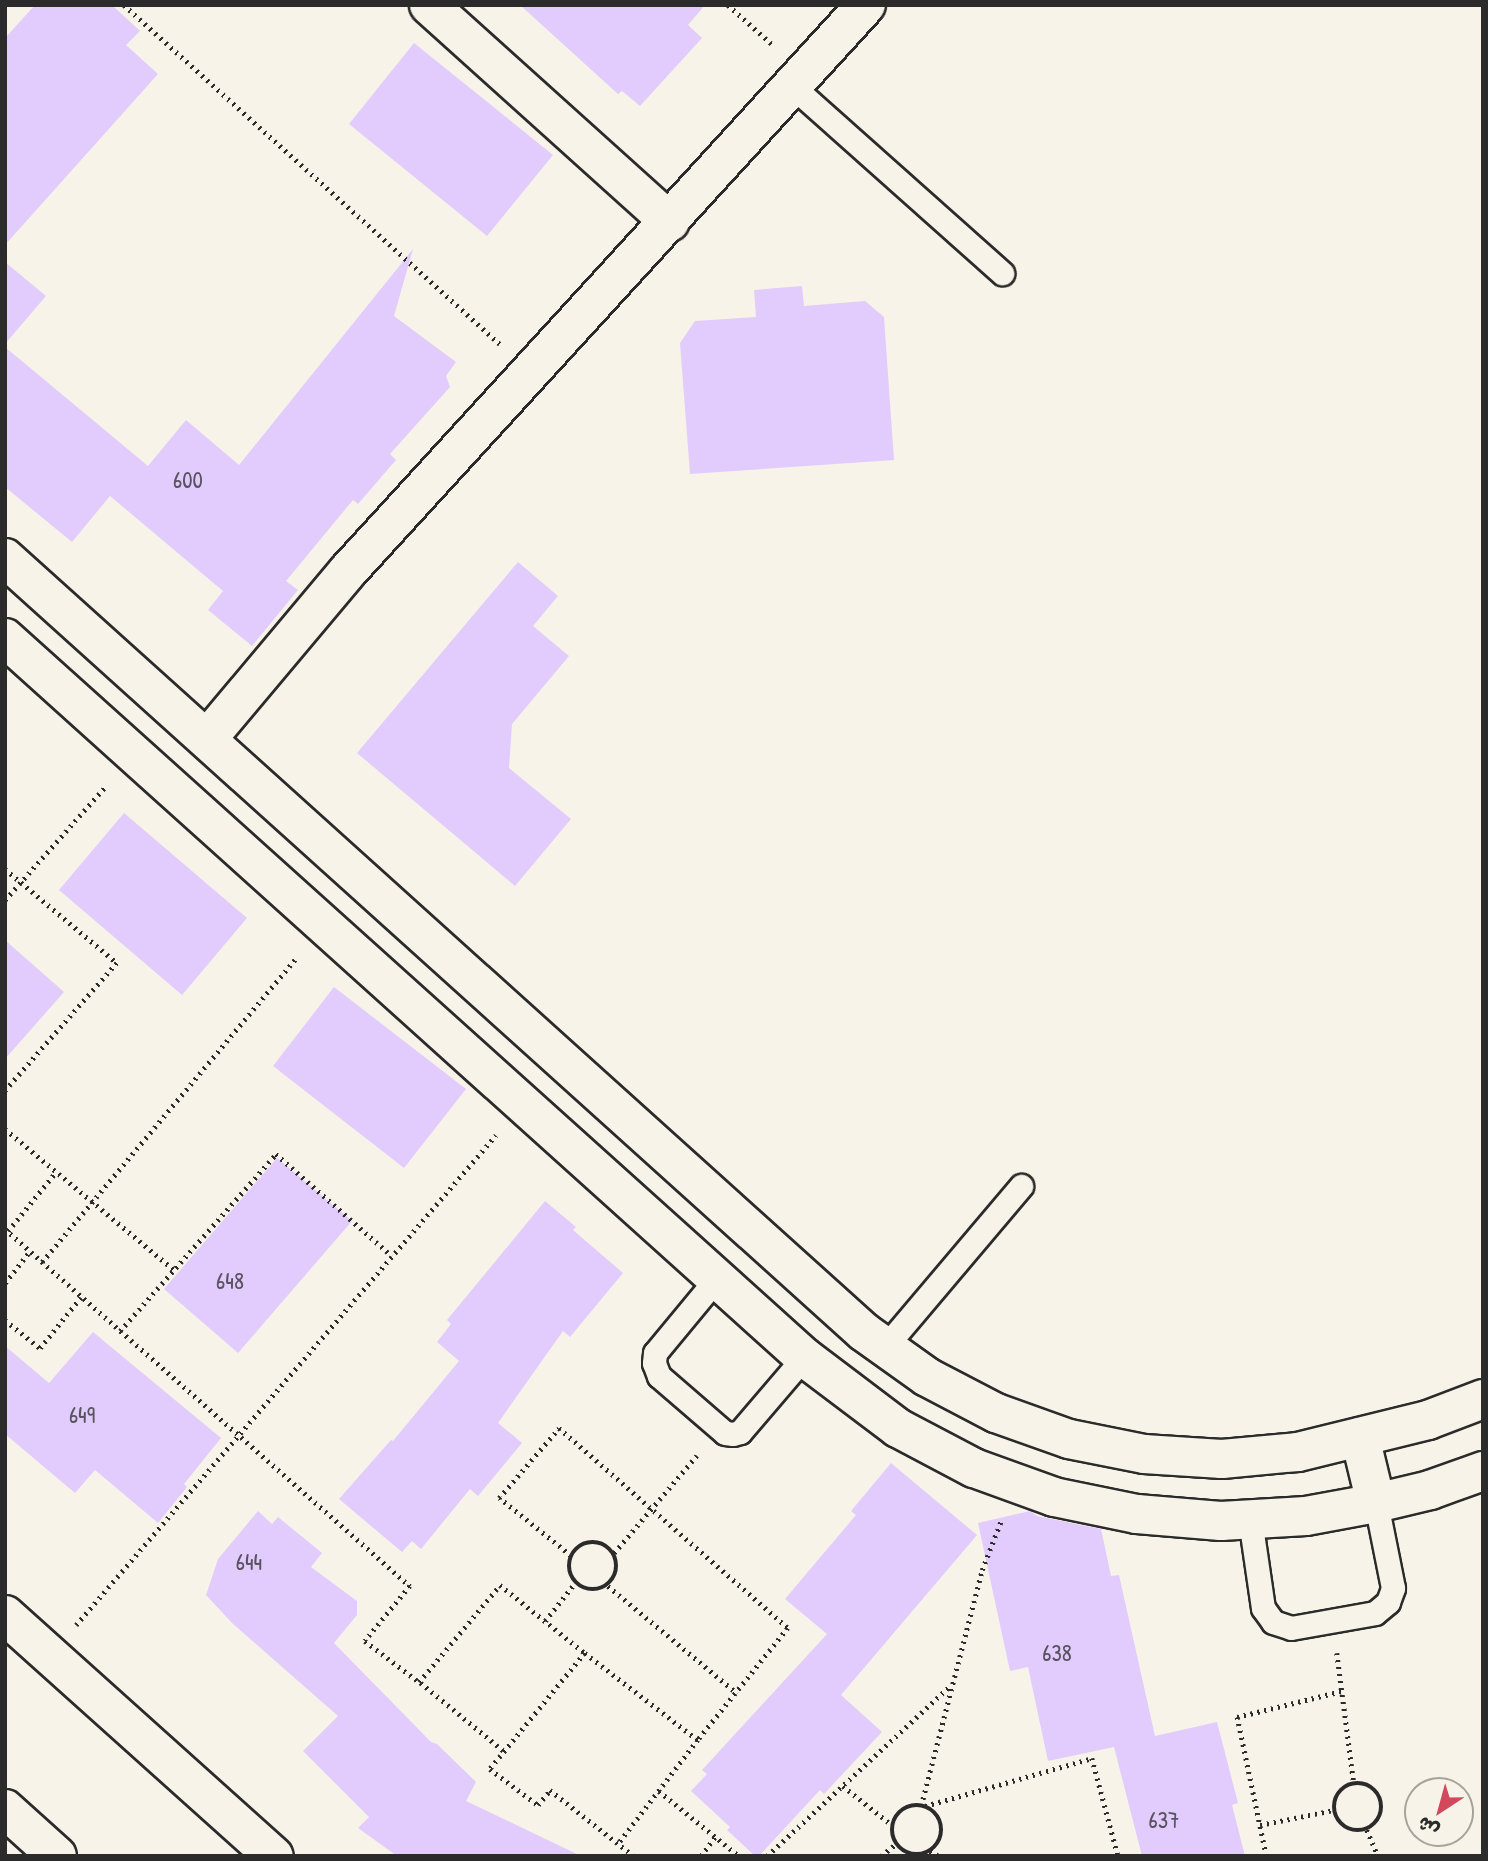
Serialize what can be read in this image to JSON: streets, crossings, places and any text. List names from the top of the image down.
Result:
{
  "house_numbers": [
    "600",
    "648",
    "649",
    "644",
    "638",
    "637"
  ],
  "north": "bottom left"
}
